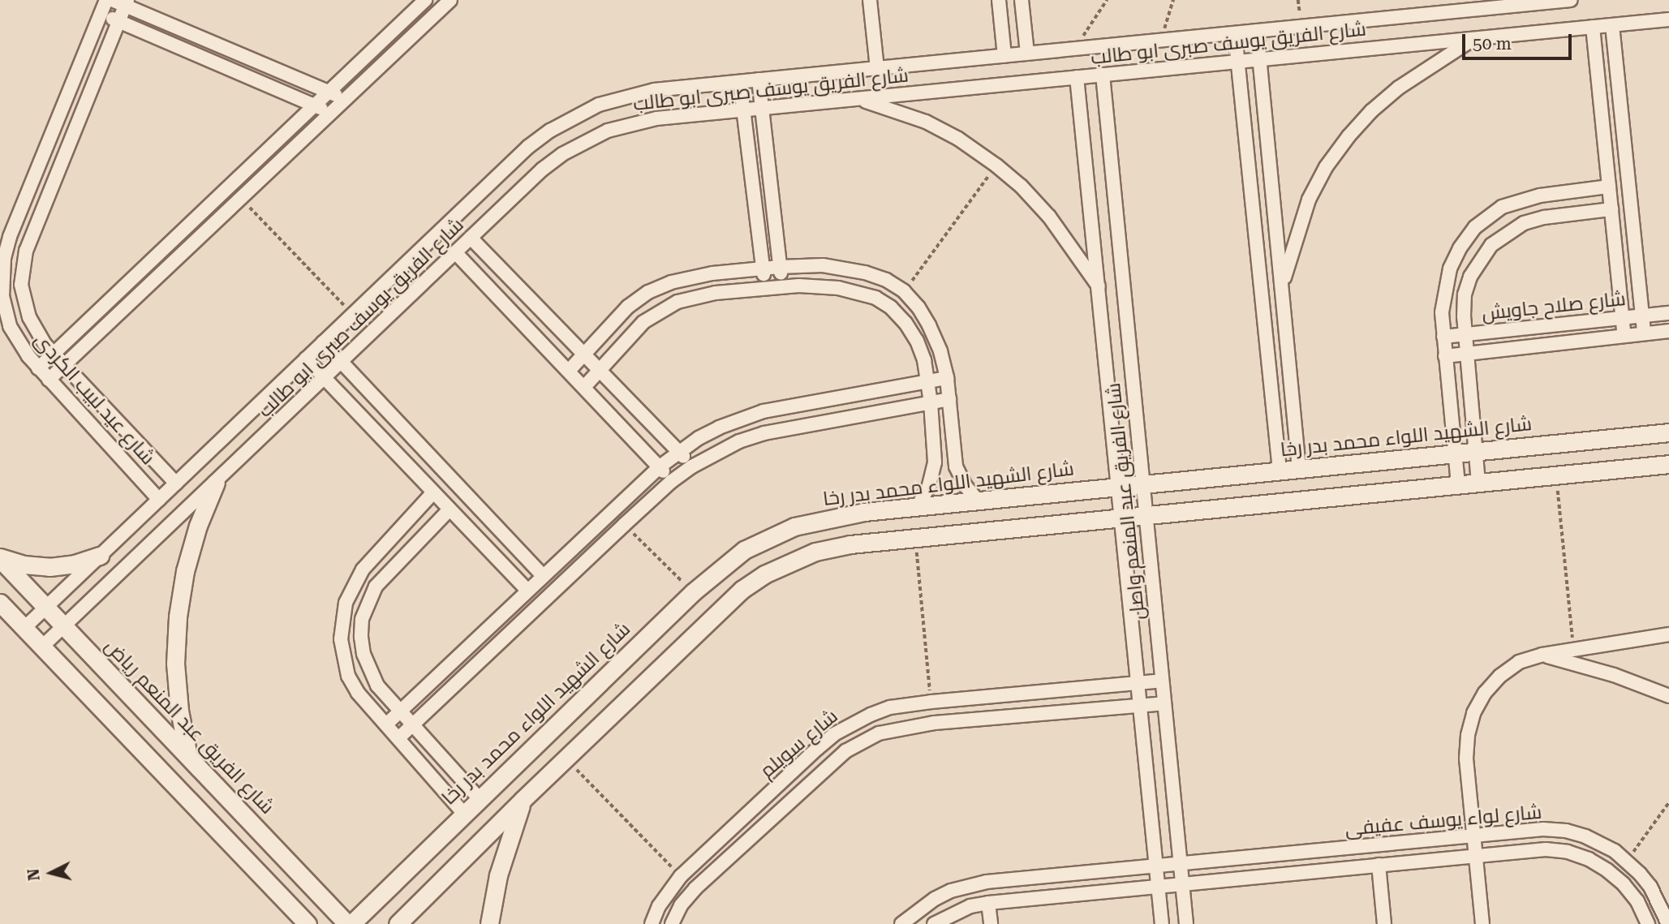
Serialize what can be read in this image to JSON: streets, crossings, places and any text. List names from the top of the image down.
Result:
{
  "streets": {
    "street": [
      "شارع الفريق يوسف صبرى ابو طالب",
      "شارع صلاح جاويش",
      "شارع عيد لبيب الكردى",
      "شارع الشهيد اللواء محمد بدر رخا",
      "شارع الفريق عبد المنعم واصل",
      "شارع الفريق عبد المنعم رياض",
      "شارع سويلم",
      "شارع لواء يوسف عفيفى"
    ]
  },
  "crossings": [
    ["شارع الفريق يوسف صبرى ابو طالب", "شارع عيد لبيب الكردى"],
    ["شارع الفريق يوسف صبرى ابو طالب", "شارع الفريق عبد المنعم واصل"],
    ["شارع الفريق يوسف صبرى ابو طالب", "شارع الفريق عبد المنعم رياض"],
    ["شارع الشهيد اللواء محمد بدر رخا", "شارع الفريق عبد المنعم واصل"],
    ["شارع الشهيد اللواء محمد بدر رخا", "شارع الفريق عبد المنعم رياض"],
    ["شارع الفريق عبد المنعم واصل", "شارع سويلم"],
    ["شارع الفريق عبد المنعم واصل", "شارع لواء يوسف عفيفى"]
  ],
  "scale_bar": "50 m",
  "north": "left"
}
